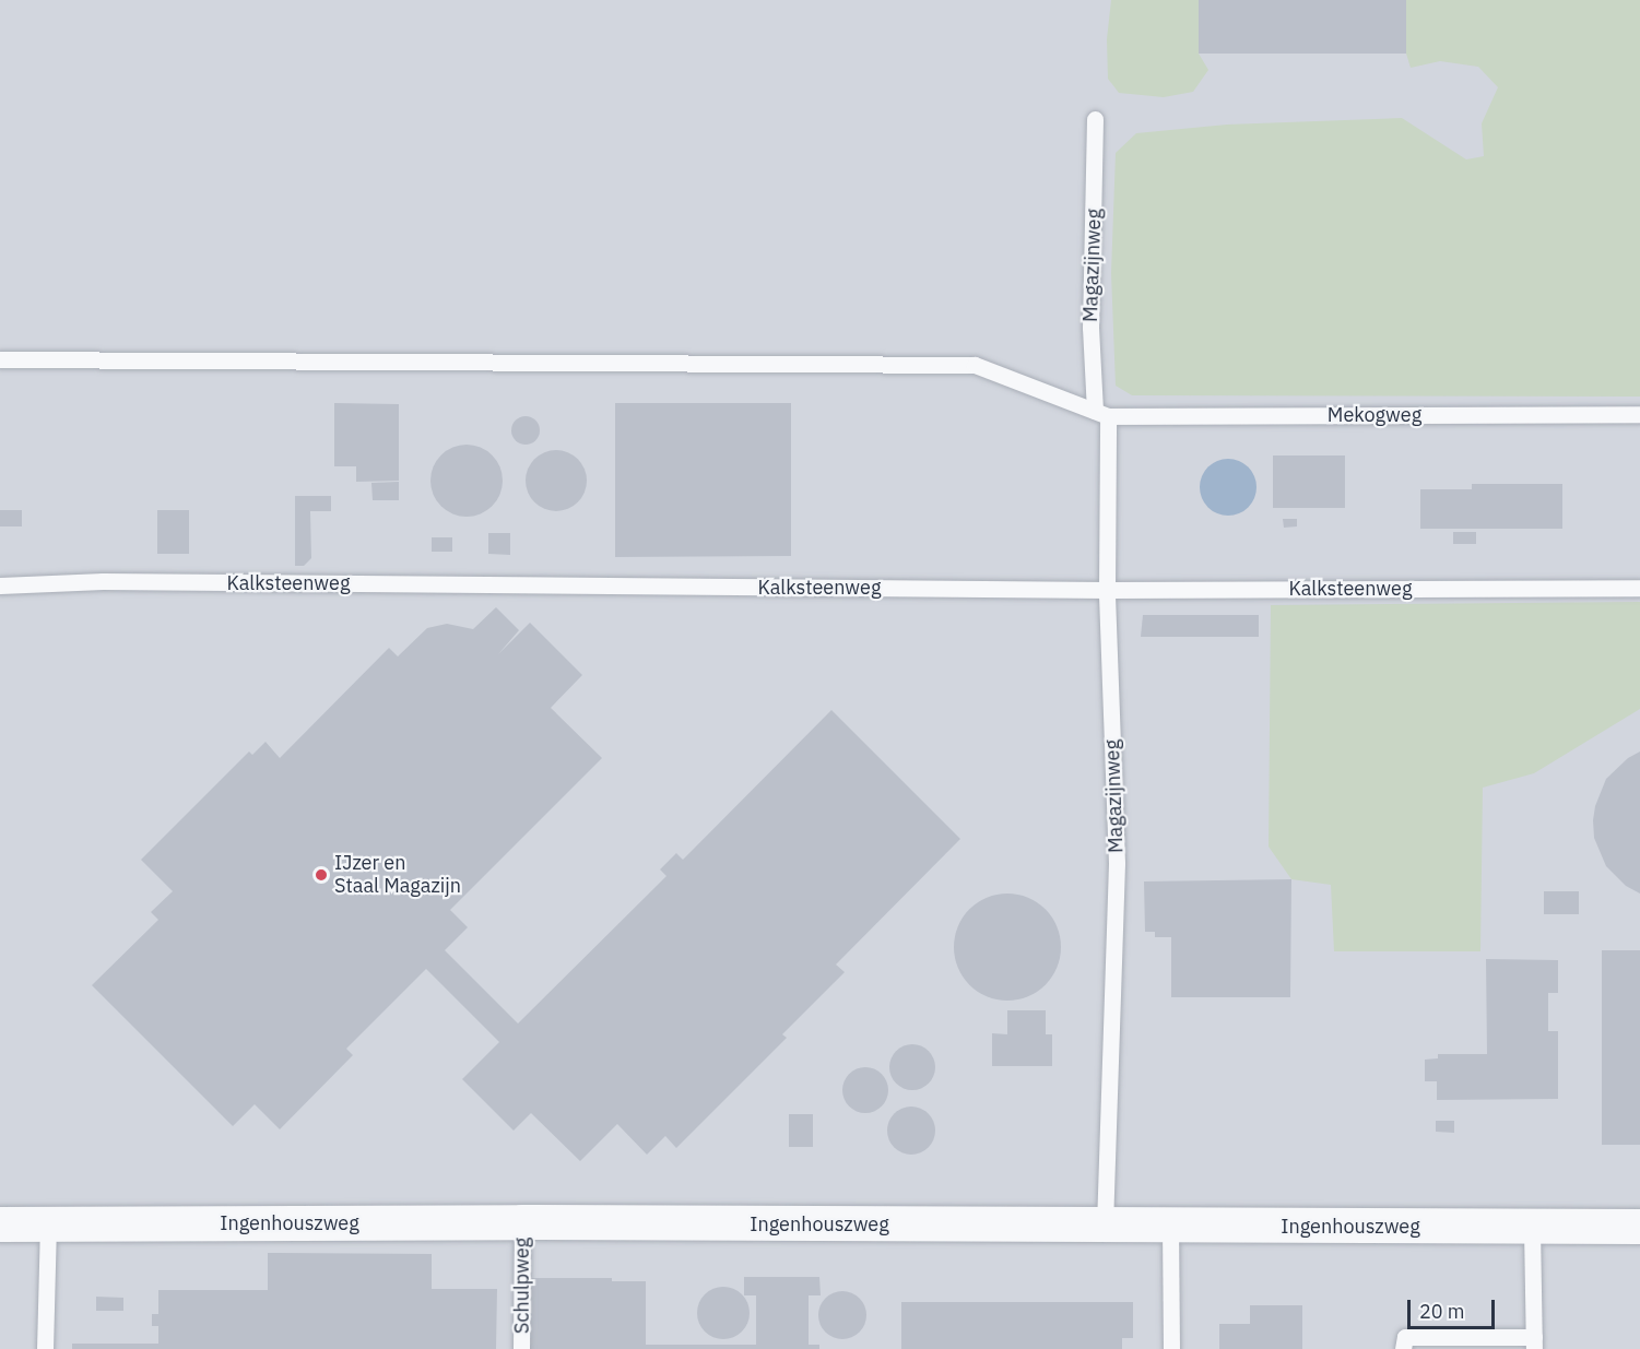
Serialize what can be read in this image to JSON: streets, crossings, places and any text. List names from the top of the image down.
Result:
{
  "streets": {
    "street": ["Ingenhouszweg"],
    "lane": [
      "Magazijnweg",
      "Mekogweg",
      "Kalksteenweg",
      "Schulpweg"
    ]
  },
  "crossings": [
    ["Magazijnweg", "Mekogweg"],
    ["Magazijnweg", "Kalksteenweg"],
    ["Magazijnweg", "Ingenhouszweg"],
    ["Ingenhouszweg", "Schulpweg"]
  ],
  "places": ["IJzer en Staal Magazijn"],
  "scale_bar": "20 m"
}
